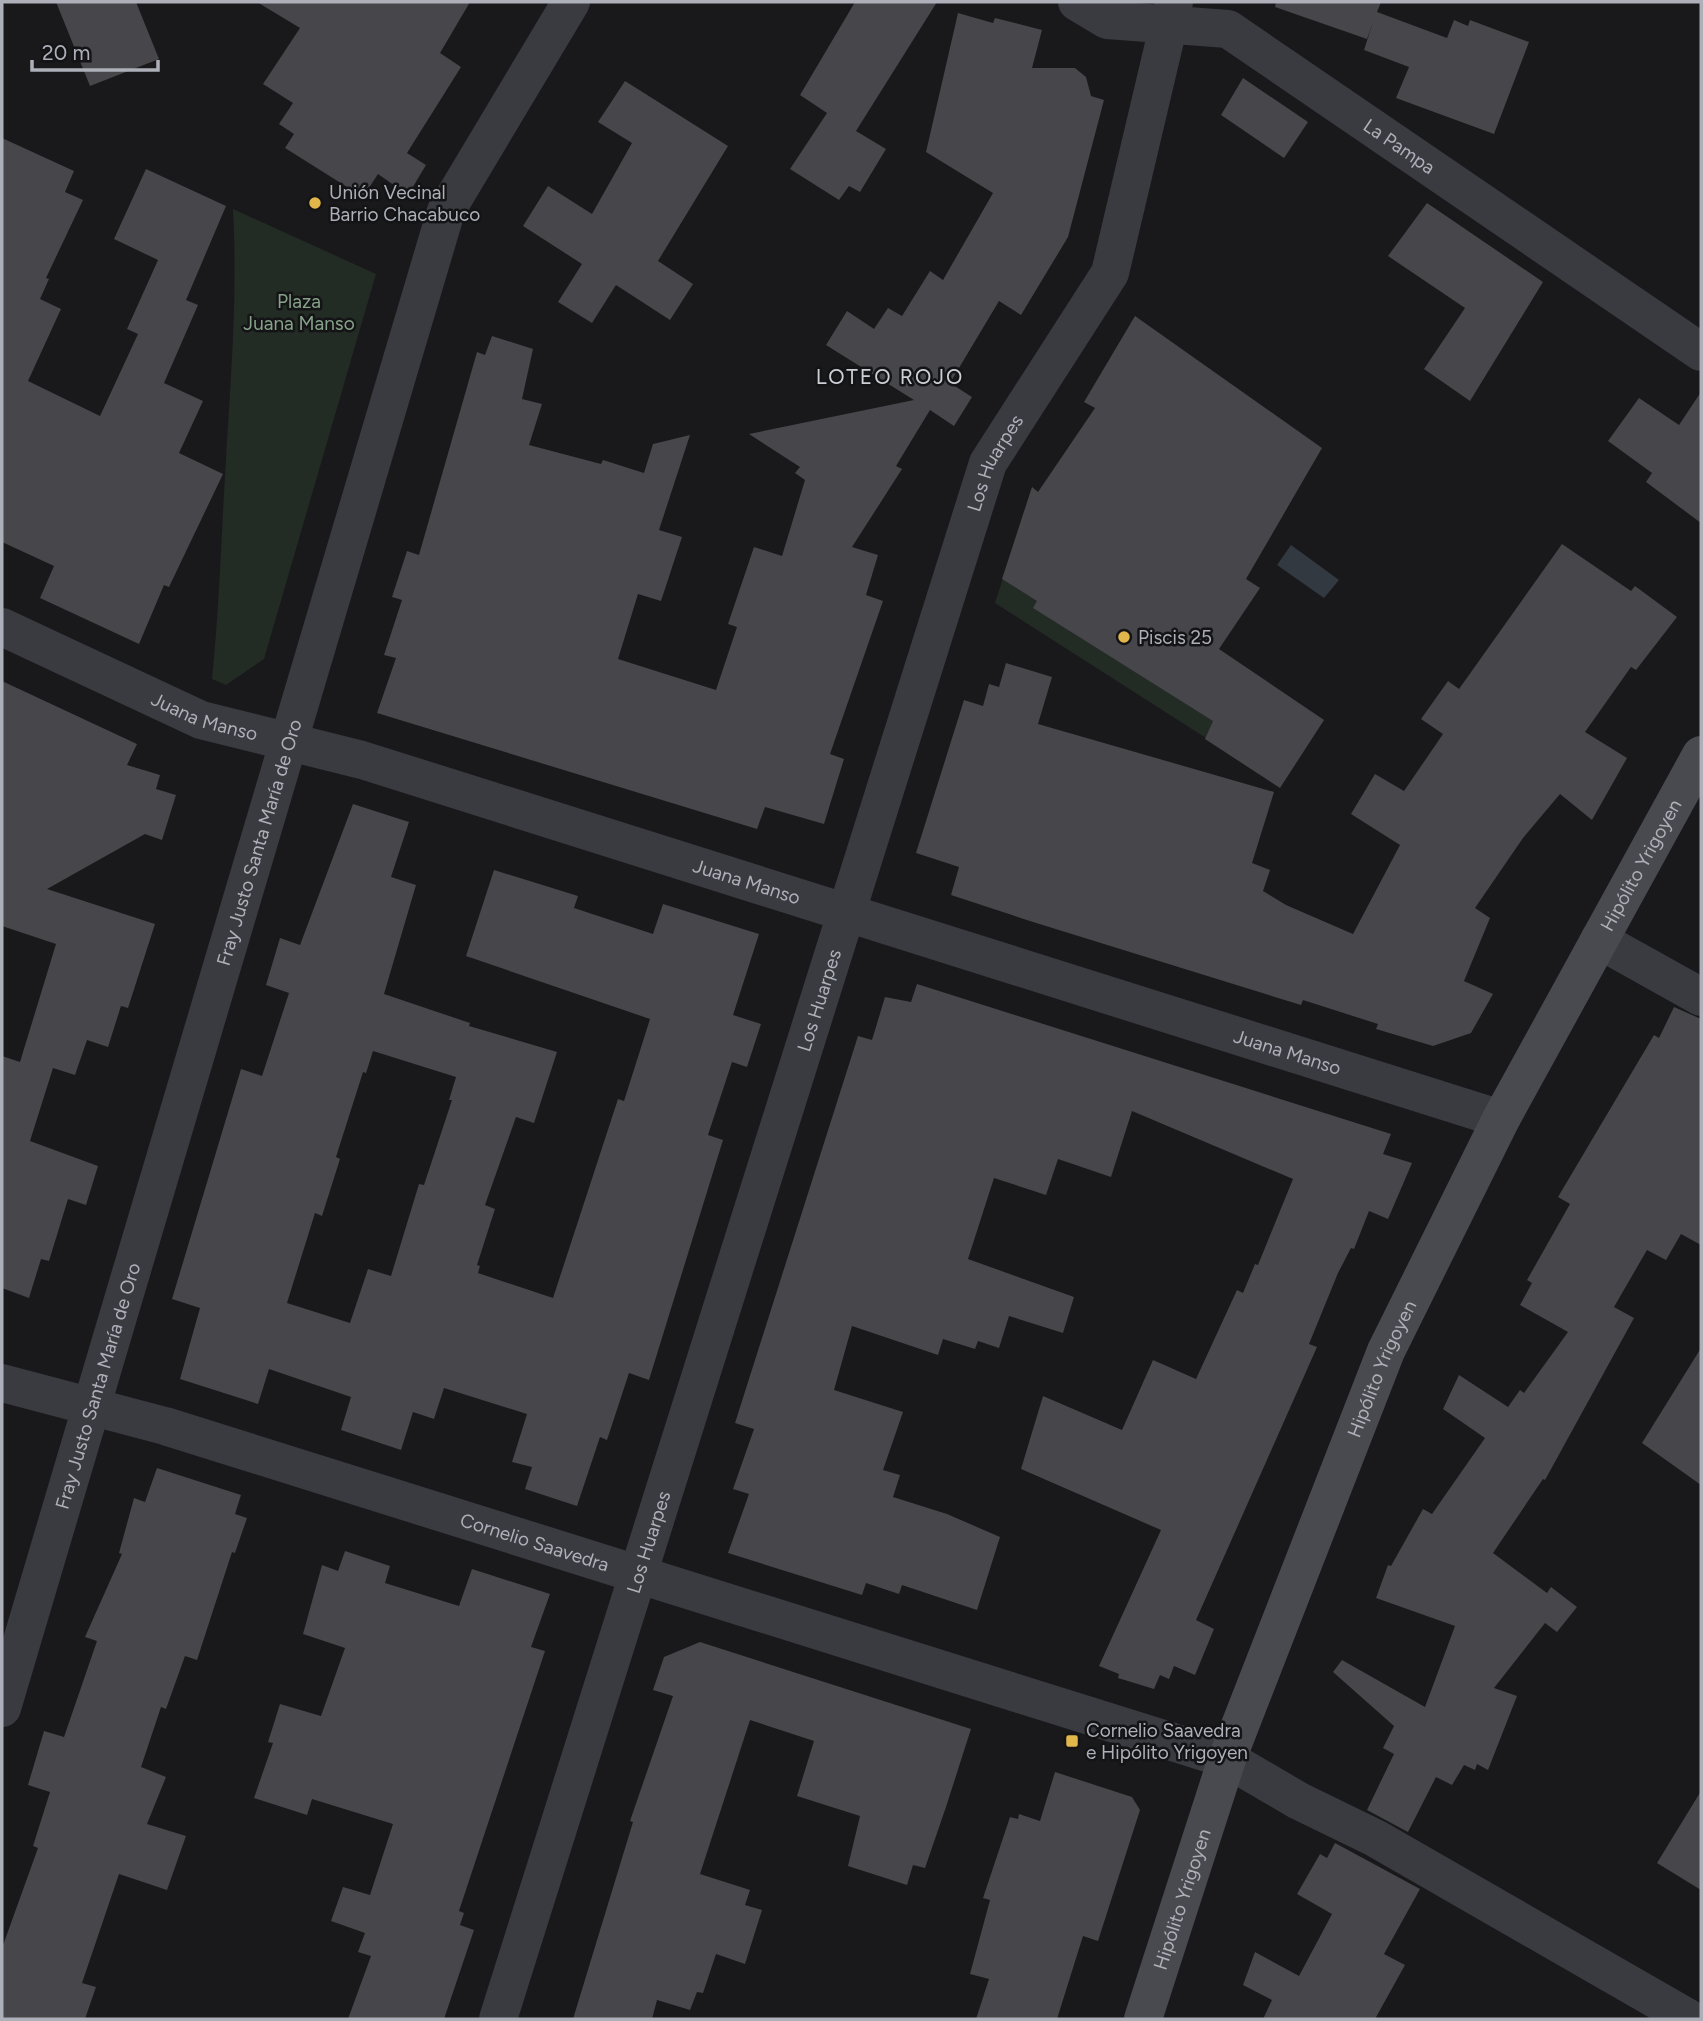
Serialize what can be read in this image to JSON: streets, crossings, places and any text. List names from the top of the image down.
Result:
{
  "streets": {
    "main road": ["Hipólito Yrigoyen"],
    "street": [
      "La Pampa",
      "Los Huarpes",
      "Juana Manso",
      "Fray Justo Santa María de Oro",
      "Cornelio Saavedra"
    ]
  },
  "crossings": [
    ["La Pampa", "Los Huarpes"],
    ["Los Huarpes", "Juana Manso"],
    ["Los Huarpes", "Cornelio Saavedra"],
    ["Juana Manso", "Fray Justo Santa María de Oro"],
    ["Juana Manso", "Hipólito Yrigoyen"],
    ["Fray Justo Santa María de Oro", "Cornelio Saavedra"],
    ["Hipólito Yrigoyen", "Cornelio Saavedra"]
  ],
  "districts": ["LOTEO ROJO"],
  "parks": ["Plaza Juana Manso"],
  "places": {
    "other": ["Unión Vecinal Barrio Chacabuco", "Piscis 25"],
    "transit": ["Cornelio Saavedra e Hipólito Yrigoyen"]
  },
  "scale_bar": "20 m"
}
